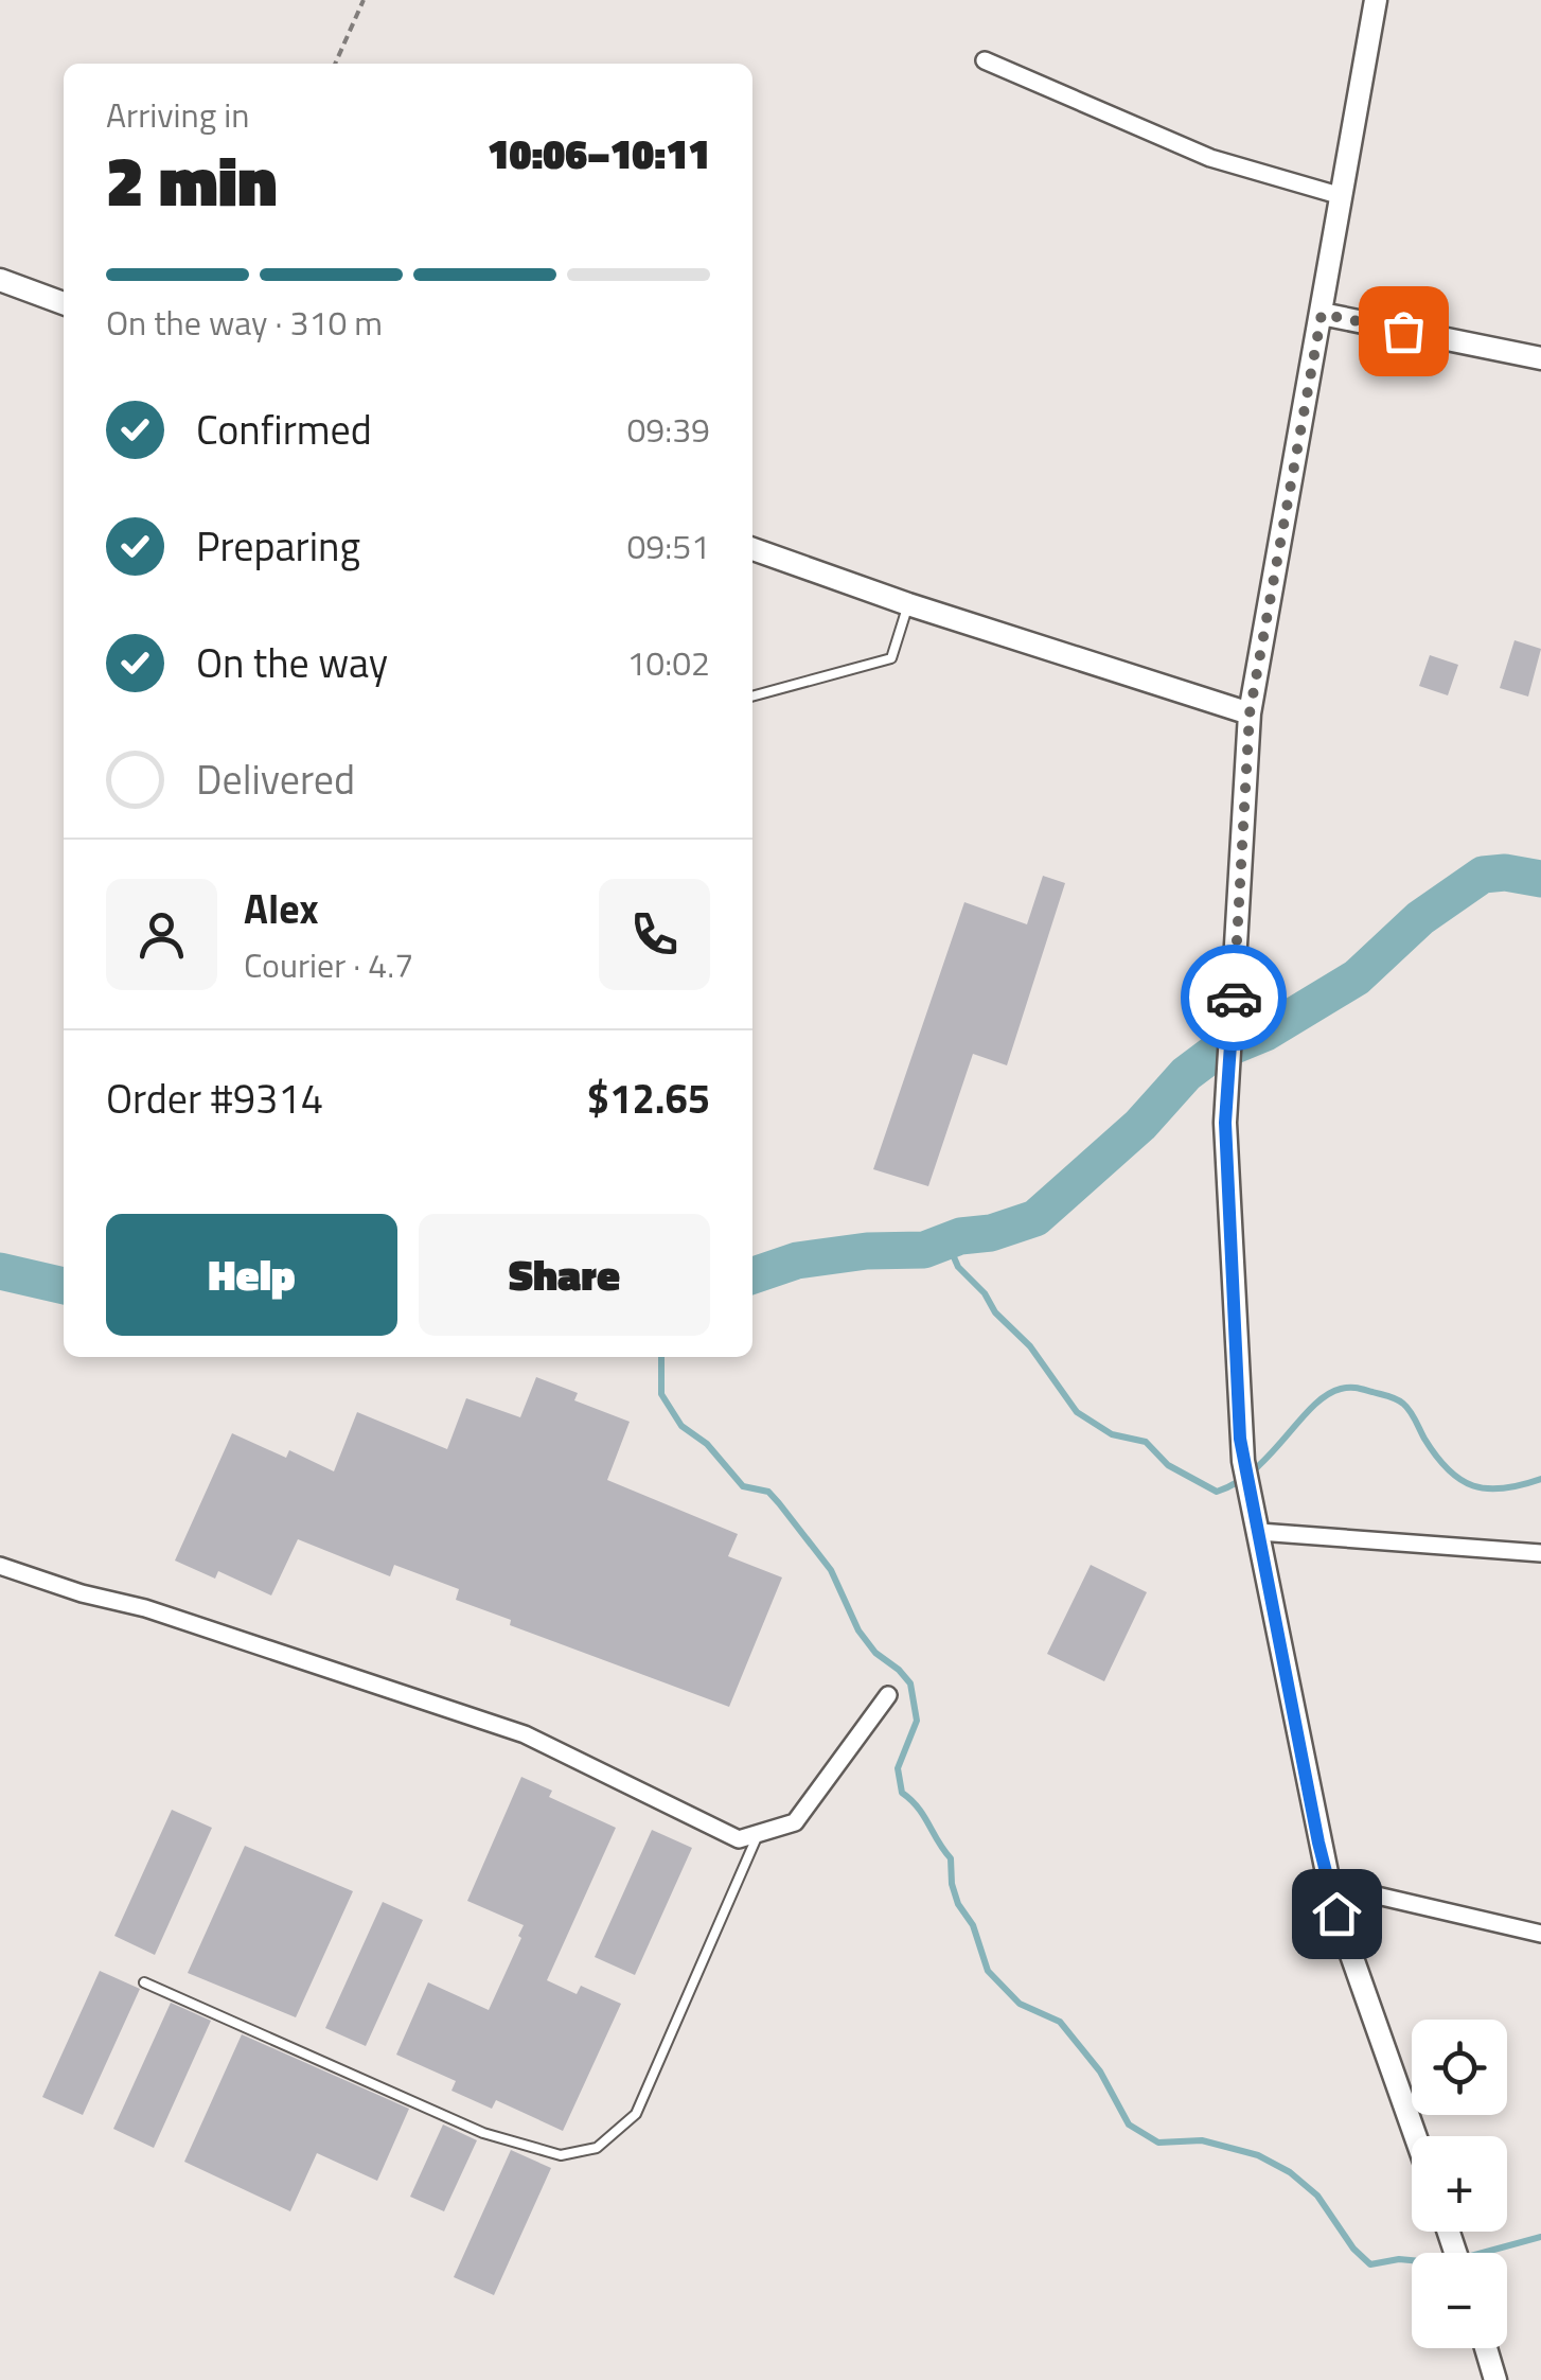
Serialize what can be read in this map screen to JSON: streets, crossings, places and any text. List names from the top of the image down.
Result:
{
  "page": {
    "heading": ["2 min", "Arriving in", "10:06–10:11"],
    "panel": [
      "Alex",
      "Courier · 4.7",
      "Order #9314",
      "$12.65"
    ],
    "bar": "On the way · 310 m",
    "list": [
      ["Confirmed", "09:39"],
      ["Preparing", "09:51"],
      ["On the way", "10:02"],
      "Delivered"
    ],
    "buttons": ["Help", "Share"],
    "map_buttons": ["+", "−"]
  }
}
